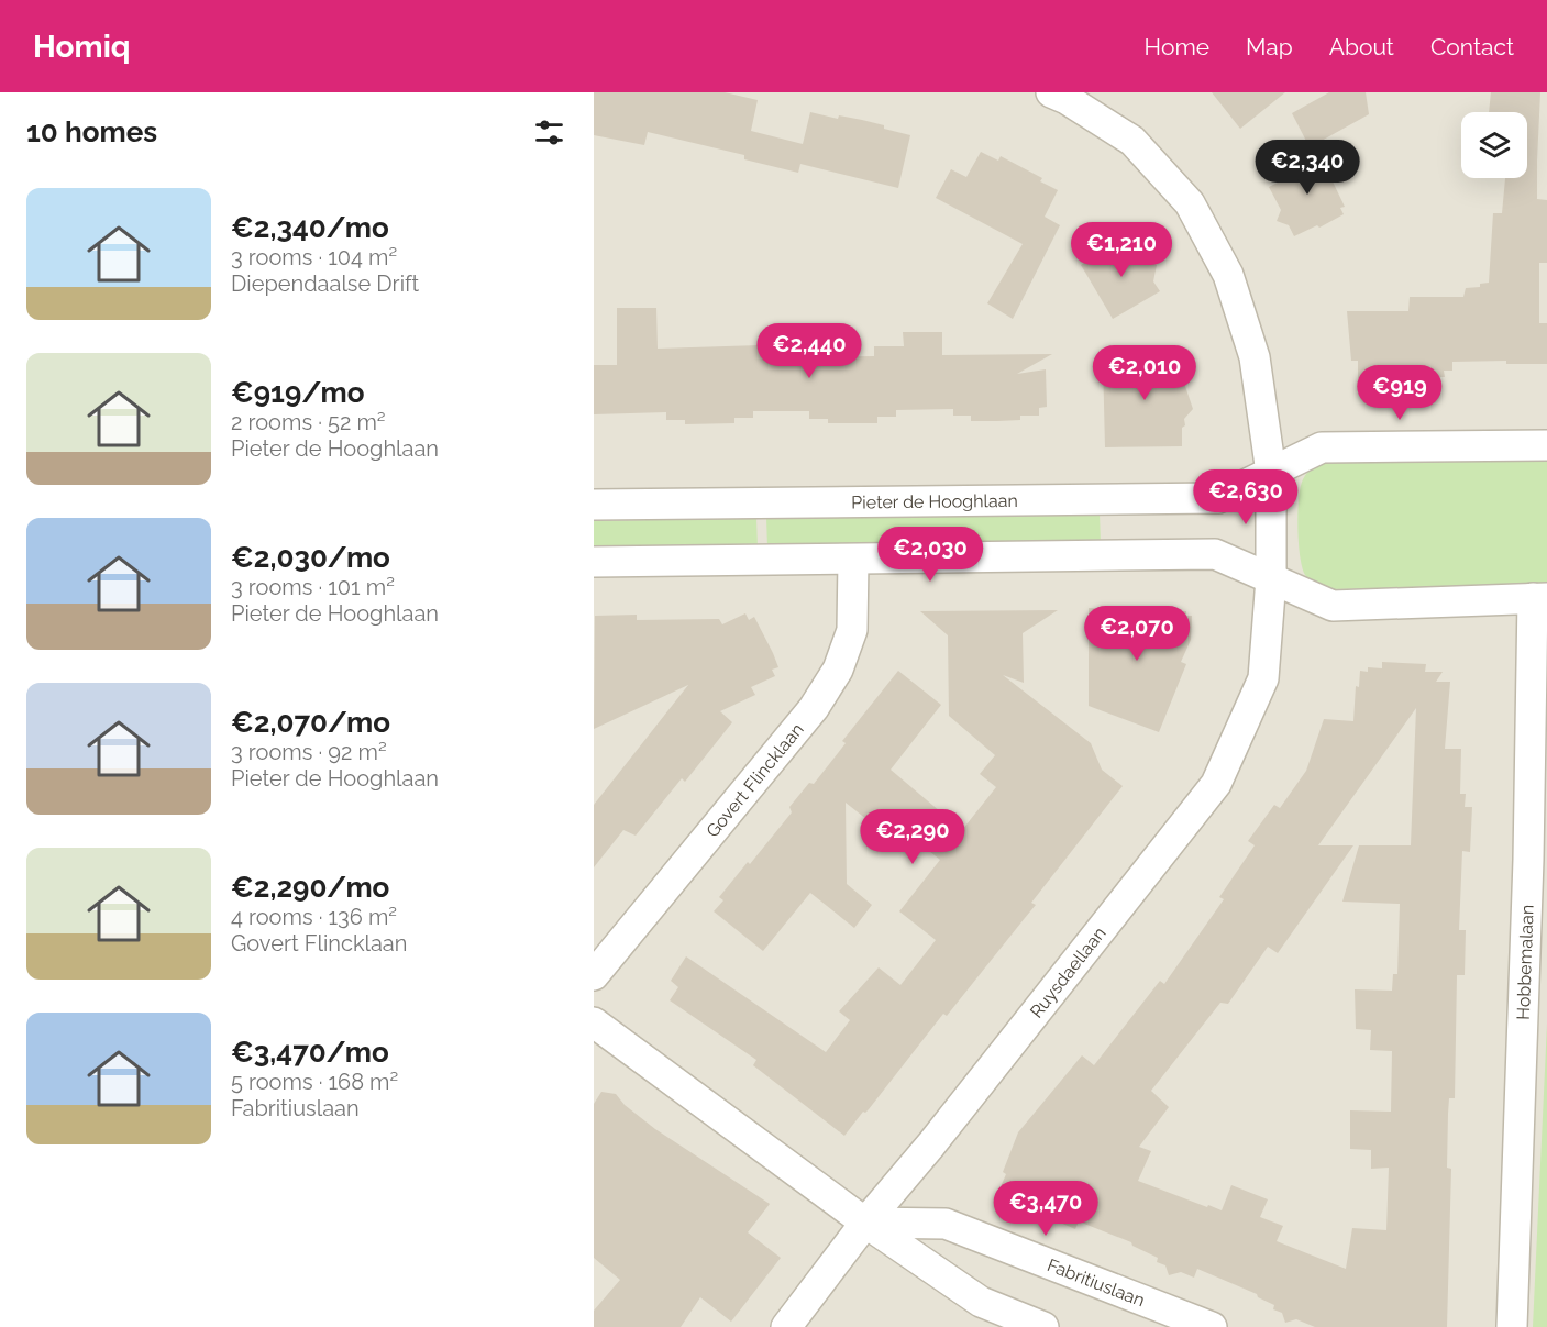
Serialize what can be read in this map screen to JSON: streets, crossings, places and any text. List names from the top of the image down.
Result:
{
  "streets": {
    "street": [
      "Pieter de Hooghlaan",
      "Govert Flincklaan",
      "Hobbemalaan",
      "Ruysdaellaan",
      "Fabritiuslaan"
    ]
  },
  "crossings": [
    ["Ruysdaellaan", "Fabritiuslaan"]
  ],
  "page": {
    "header": "Homiq",
    "nav": [
      "Home",
      "Map",
      "About",
      "Contact"
    ],
    "heading": "10 homes",
    "price": [
      "€2,340",
      "€1,210",
      "€2,440",
      "€2,010",
      "€919",
      "€2,630",
      "€2,030",
      "€2,070",
      "€2,290",
      "€3,470"
    ],
    "list": [
      {
        "name": "€2,340/mo",
        "note": "3 rooms · 104 m² · Diependaalse Drift"
      },
      {
        "name": "€919/mo",
        "note": "2 rooms · 52 m² · Pieter de Hooghlaan"
      },
      {
        "name": "€2,030/mo",
        "note": "3 rooms · 101 m² · Pieter de Hooghlaan"
      },
      {
        "name": "€2,070/mo",
        "note": "3 rooms · 92 m² · Pieter de Hooghlaan"
      },
      {
        "name": "€2,290/mo",
        "note": "4 rooms · 136 m² · Govert Flincklaan"
      },
      {
        "name": "€3,470/mo",
        "note": "5 rooms · 168 m² · Fabritiuslaan"
      }
    ]
  }
}
